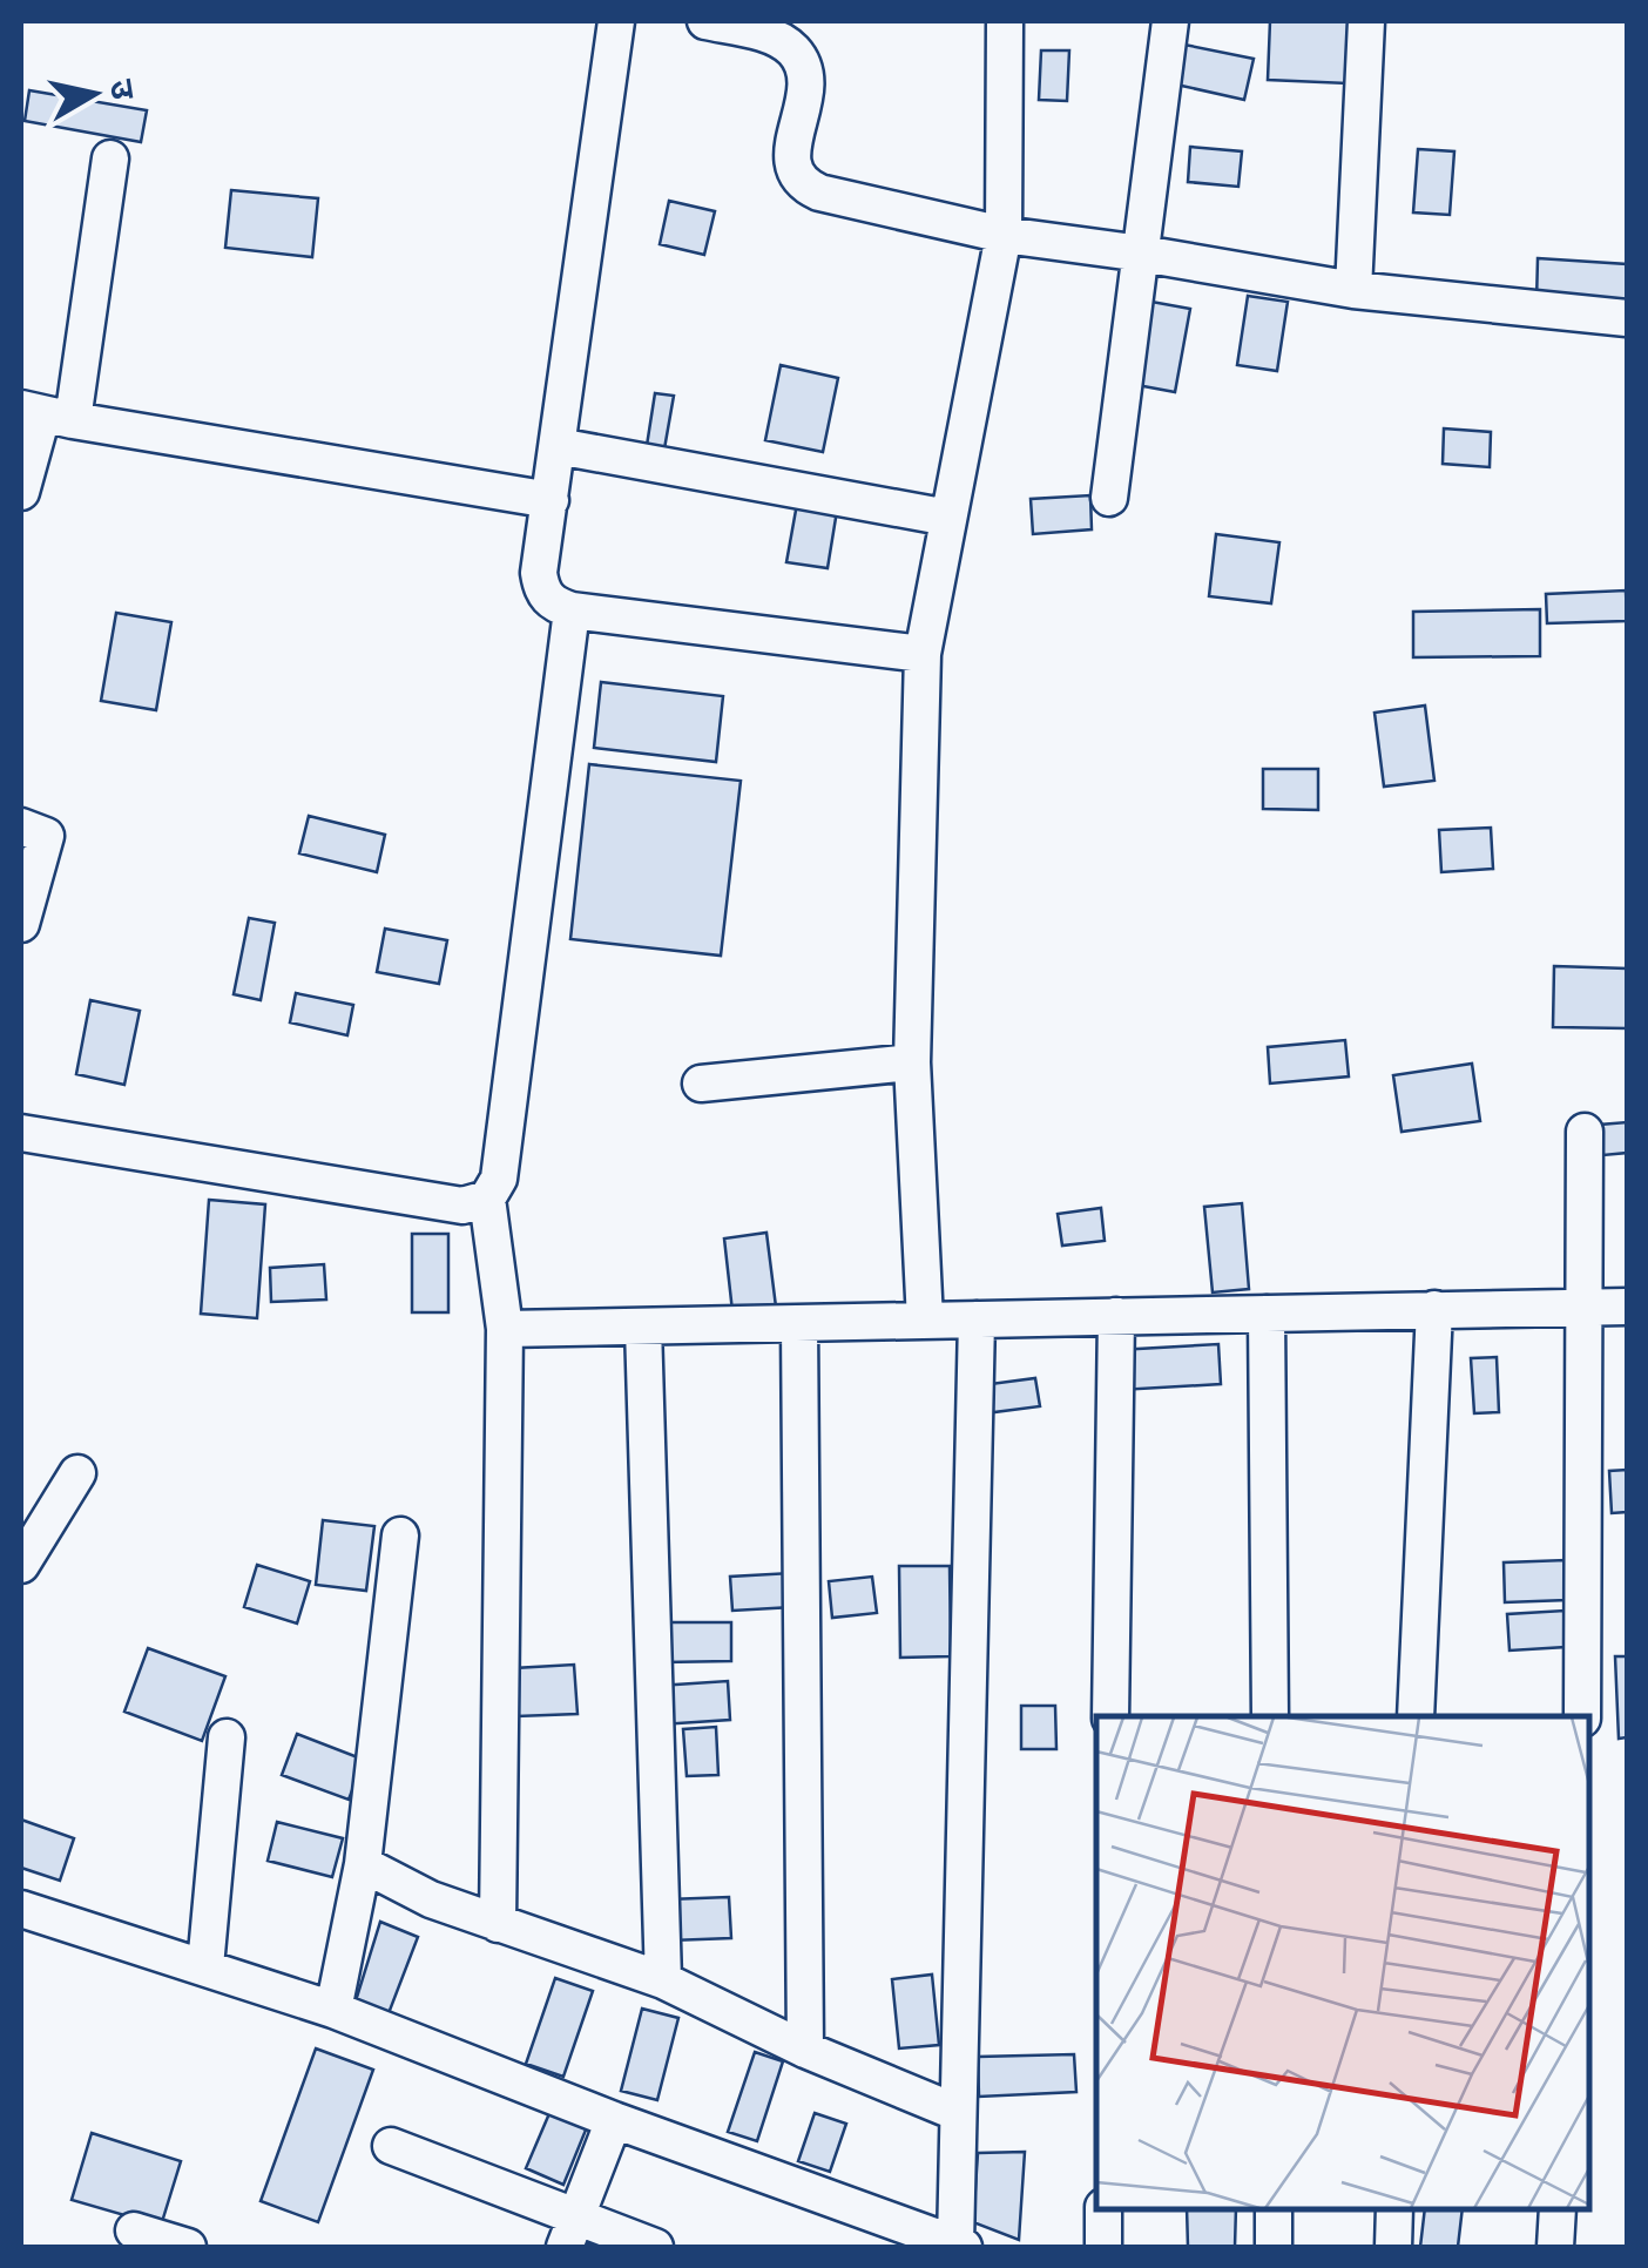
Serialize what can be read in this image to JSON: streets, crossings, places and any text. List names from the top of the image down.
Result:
{
  "north": "right"
}
